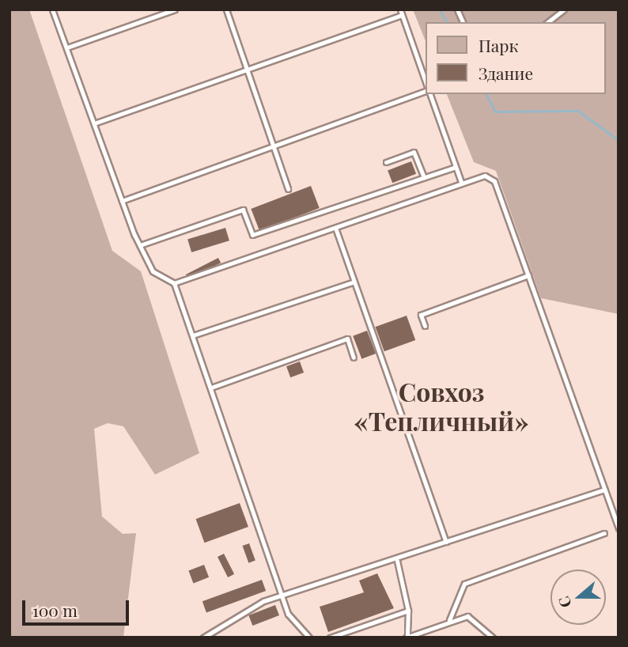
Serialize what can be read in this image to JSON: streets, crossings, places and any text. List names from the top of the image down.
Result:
{
  "districts": ["Совхоз «Тепличный»"],
  "legend": ["Парк", "Здание"],
  "scale_bar": "100 m",
  "north": "left"
}
